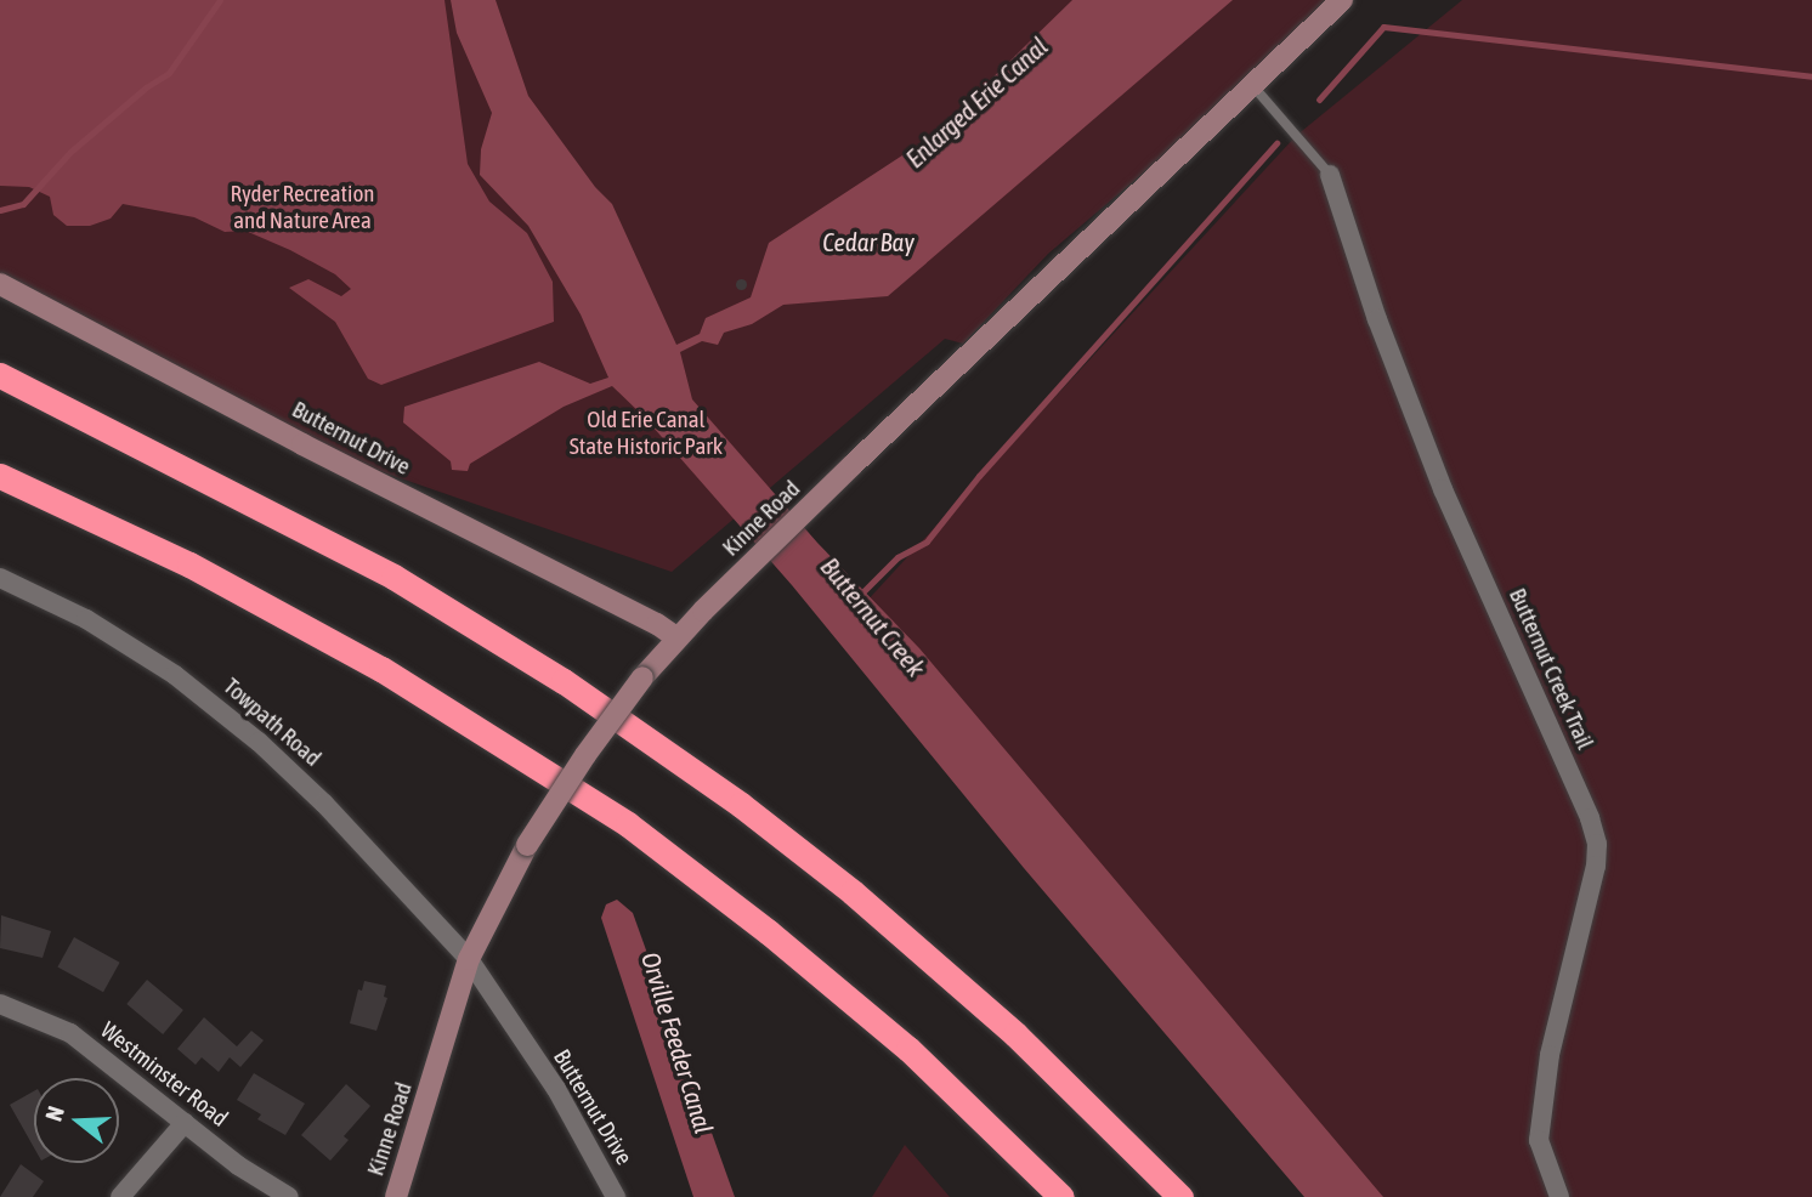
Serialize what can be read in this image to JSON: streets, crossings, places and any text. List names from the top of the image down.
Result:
{
  "streets": {
    "street": [
      "Butternut Drive",
      "Kinne Road",
      "Butternut Creek Trail",
      "Towpath Road",
      "Westminster Road"
    ]
  },
  "crossings": [
    ["Butternut Drive", "Kinne Road"],
    ["Butternut Drive", "Towpath Road"],
    ["Kinne Road", "Towpath Road"]
  ],
  "water": [
    "Enlarged Erie Canal",
    "Cedar Bay",
    "Butternut Creek",
    "Orville Feeder Canal"
  ],
  "parks": ["Ryder Recreation and Nature Area", "Old Erie Canal State Historic Park"],
  "north": "left"
}
